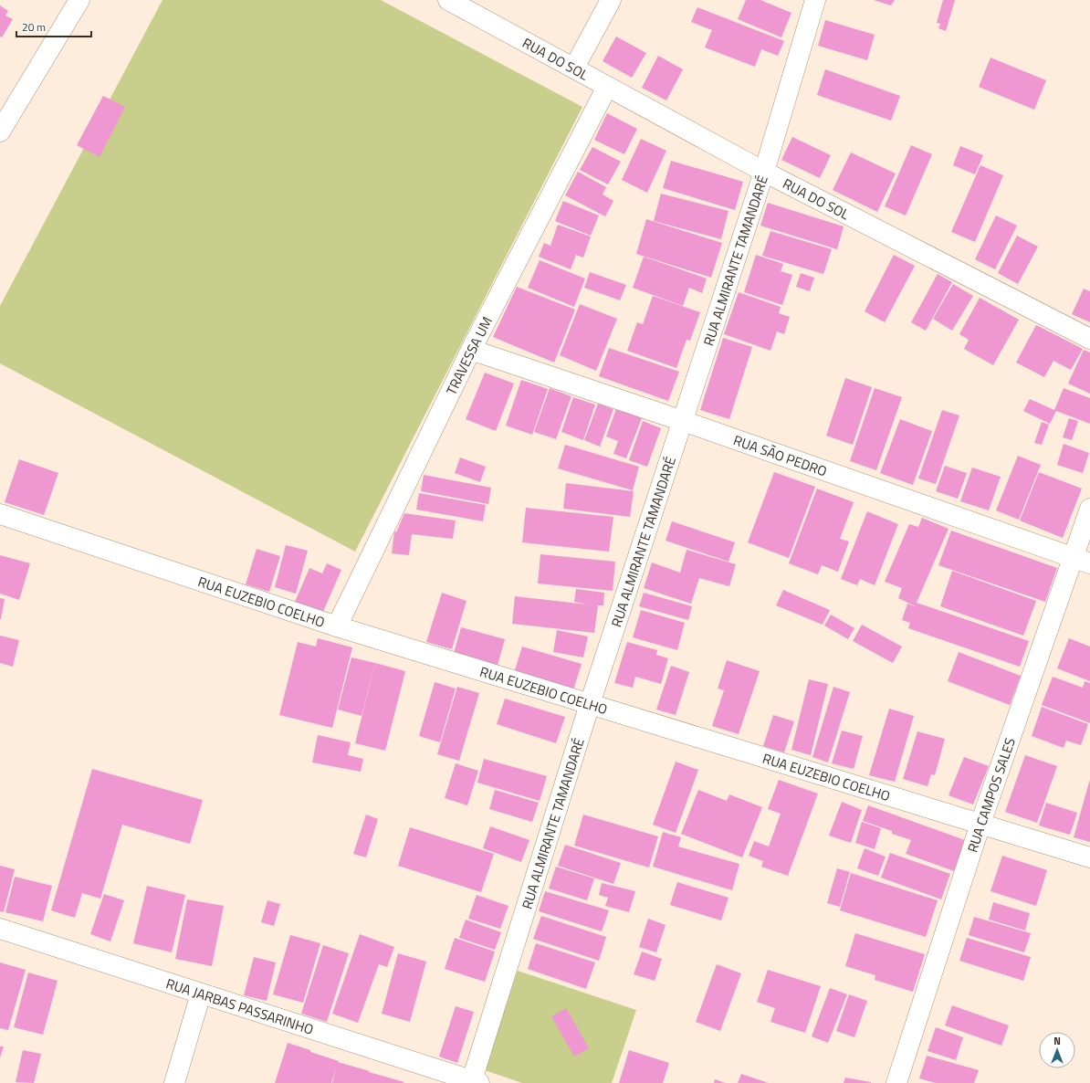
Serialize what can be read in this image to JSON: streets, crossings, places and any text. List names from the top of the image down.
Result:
{
  "streets": {
    "street": [
      "RUA DO SOL",
      "RUA ALMIRANTE TAMANDARÉ",
      "TRAVESSA UM",
      "RUA SÃO PEDRO",
      "RUA EUZEBIO COELHO",
      "RUA CAMPOS SALES",
      "RUA JARBAS PASSARINHO"
    ]
  },
  "crossings": [
    ["RUA DO SOL", "RUA ALMIRANTE TAMANDARÉ"],
    ["RUA DO SOL", "TRAVESSA UM"],
    ["RUA ALMIRANTE TAMANDARÉ", "RUA SÃO PEDRO"],
    ["RUA ALMIRANTE TAMANDARÉ", "RUA EUZEBIO COELHO"],
    ["RUA ALMIRANTE TAMANDARÉ", "RUA JARBAS PASSARINHO"],
    ["TRAVESSA UM", "RUA SÃO PEDRO"],
    ["TRAVESSA UM", "RUA EUZEBIO COELHO"],
    ["RUA SÃO PEDRO", "RUA CAMPOS SALES"],
    ["RUA EUZEBIO COELHO", "RUA CAMPOS SALES"]
  ],
  "scale_bar": "20 m",
  "north": "top"
}
